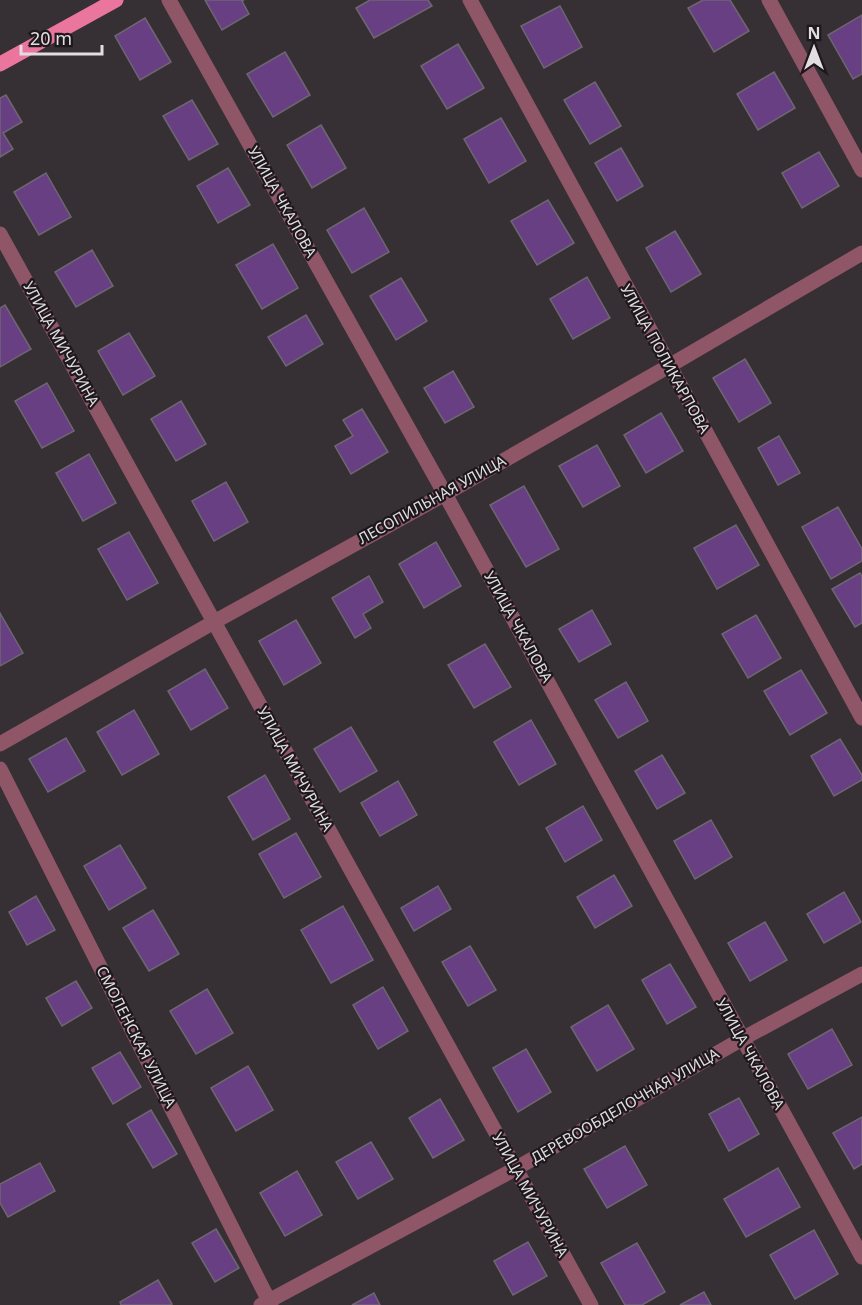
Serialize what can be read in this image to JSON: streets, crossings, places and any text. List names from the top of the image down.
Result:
{
  "streets": {
    "street": [
      "УЛИЦА ЧКАЛОВА",
      "УЛИЦА МИЧУРИНА",
      "УЛИЦА ПОЛИКАРПОВА",
      "ЛЕСОПИЛЬНАЯ УЛИЦА",
      "СМОЛЕНСКАЯ УЛИЦА",
      "ДЕРЕВООБДЕЛОЧНАЯ УЛИЦА"
    ]
  },
  "crossings": [
    ["УЛИЦА ЧКАЛОВА", "ЛЕСОПИЛЬНАЯ УЛИЦА"],
    ["УЛИЦА ЧКАЛОВА", "ДЕРЕВООБДЕЛОЧНАЯ УЛИЦА"],
    ["УЛИЦА МИЧУРИНА", "ЛЕСОПИЛЬНАЯ УЛИЦА"],
    ["УЛИЦА МИЧУРИНА", "ДЕРЕВООБДЕЛОЧНАЯ УЛИЦА"],
    ["УЛИЦА ПОЛИКАРПОВА", "ЛЕСОПИЛЬНАЯ УЛИЦА"],
    ["СМОЛЕНСКАЯ УЛИЦА", "ДЕРЕВООБДЕЛОЧНАЯ УЛИЦА"]
  ],
  "scale_bar": "20 m",
  "north": "top"
}
